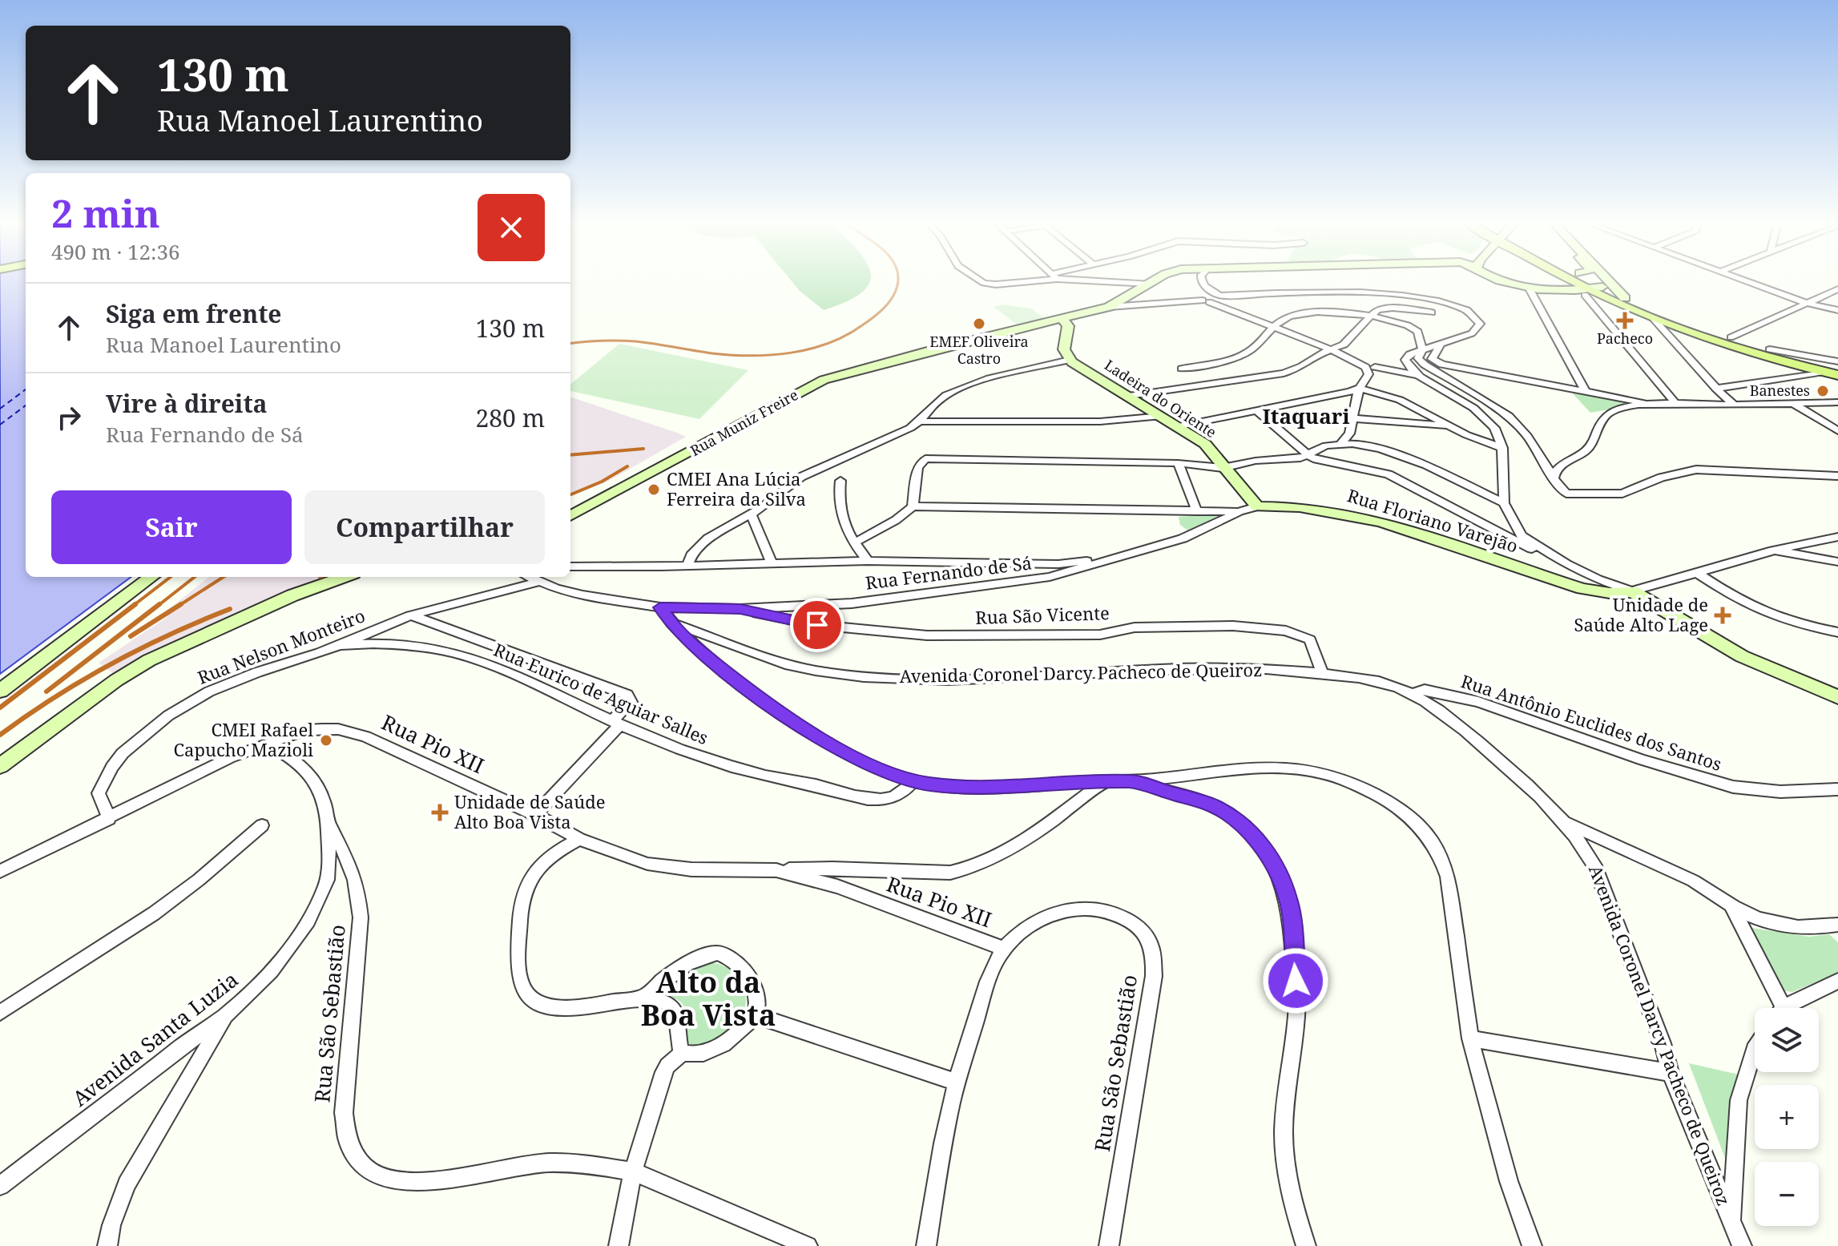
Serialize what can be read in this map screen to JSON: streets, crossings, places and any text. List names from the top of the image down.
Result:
{
  "streets": {
    "street": [
      "Ladeira do Oriente",
      "Rua Muniz Freire",
      "Rua Floriano Varejão",
      "Rua Fernando de Sá",
      "Rua São Vicente",
      "Rua Nelson Monteiro",
      "Avenida Coronel Darcy Pacheco de Queiroz",
      "Rua Eurico de Aguiar Salles",
      "Rua Antônio Euclides dos Santos",
      "Rua Pio XII",
      "Rua São Sebastião",
      "Avenida Santa Luzia"
    ]
  },
  "crossings": [
    ["Ladeira do Oriente", "Rua Floriano Varejão"],
    ["Rua Floriano Varejão", "Rua Fernando de Sá"],
    ["Rua Fernando de Sá", "Rua São Vicente"],
    ["Rua Fernando de Sá", "Rua Nelson Monteiro"],
    ["Rua São Vicente", "Avenida Coronel Darcy Pacheco de Queiroz"],
    ["Rua Nelson Monteiro", "Rua Eurico de Aguiar Salles"],
    ["Rua Nelson Monteiro", "Rua Pio XII"],
    ["Avenida Coronel Darcy Pacheco de Queiroz", "Rua Antônio Euclides dos Santos"],
    ["Rua Pio XII", "Rua São Sebastião"],
    ["Rua Pio XII", "Avenida Santa Luzia"],
    ["Rua São Sebastião", "Avenida Santa Luzia"]
  ],
  "districts": ["Itaquari", "Alto da Boa Vista"],
  "places": {
    "health": ["Pacheco", "Unidade de Saúde Alto Lage", "Unidade de Saúde Alto Boa Vista"],
    "other": [
      "EMEF Oliveira Castro",
      "Banestes",
      "CMEI Ana Lúcia Ferreira da Silva",
      "CMEI Rafael Capucho Mazioli"
    ]
  },
  "page": {
    "turn": ["130 m", "Rua Manoel Laurentino"],
    "heading": ["2 min", "490 m · 12:36"],
    "list": [
      {
        "name": "Siga em frente",
        "note": "Rua Manoel Laurentino",
        "value": "130 m"
      },
      {
        "name": "Vire à direita",
        "note": "Rua Fernando de Sá",
        "value": "280 m"
      }
    ],
    "buttons": ["Sair", "Compartilhar"],
    "map_buttons": ["+", "−"]
  }
}
